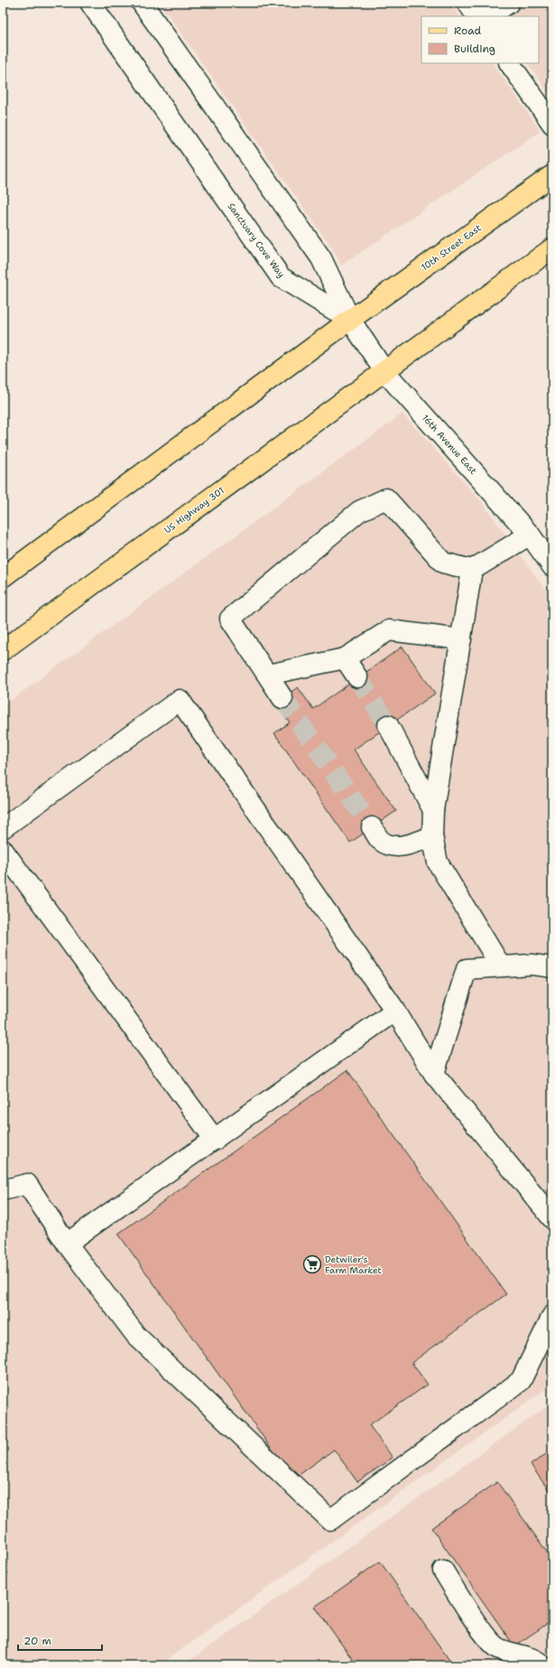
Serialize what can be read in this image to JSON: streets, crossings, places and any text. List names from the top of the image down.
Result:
{
  "streets": {
    "main road": ["10th Street East", "US Highway 301"],
    "street": ["Sanctuary Cove Way", "16th Avenue East"]
  },
  "crossings": [
    ["Sanctuary Cove Way", "10th Street East"],
    ["Sanctuary Cove Way", "16th Avenue East"],
    ["10th Street East", "16th Avenue East"],
    ["16th Avenue East", "US Highway 301"]
  ],
  "places": {
    "supermarket": ["Detwiler's Farm Market"]
  },
  "legend": ["Road", "Building"],
  "scale_bar": "20 m"
}
